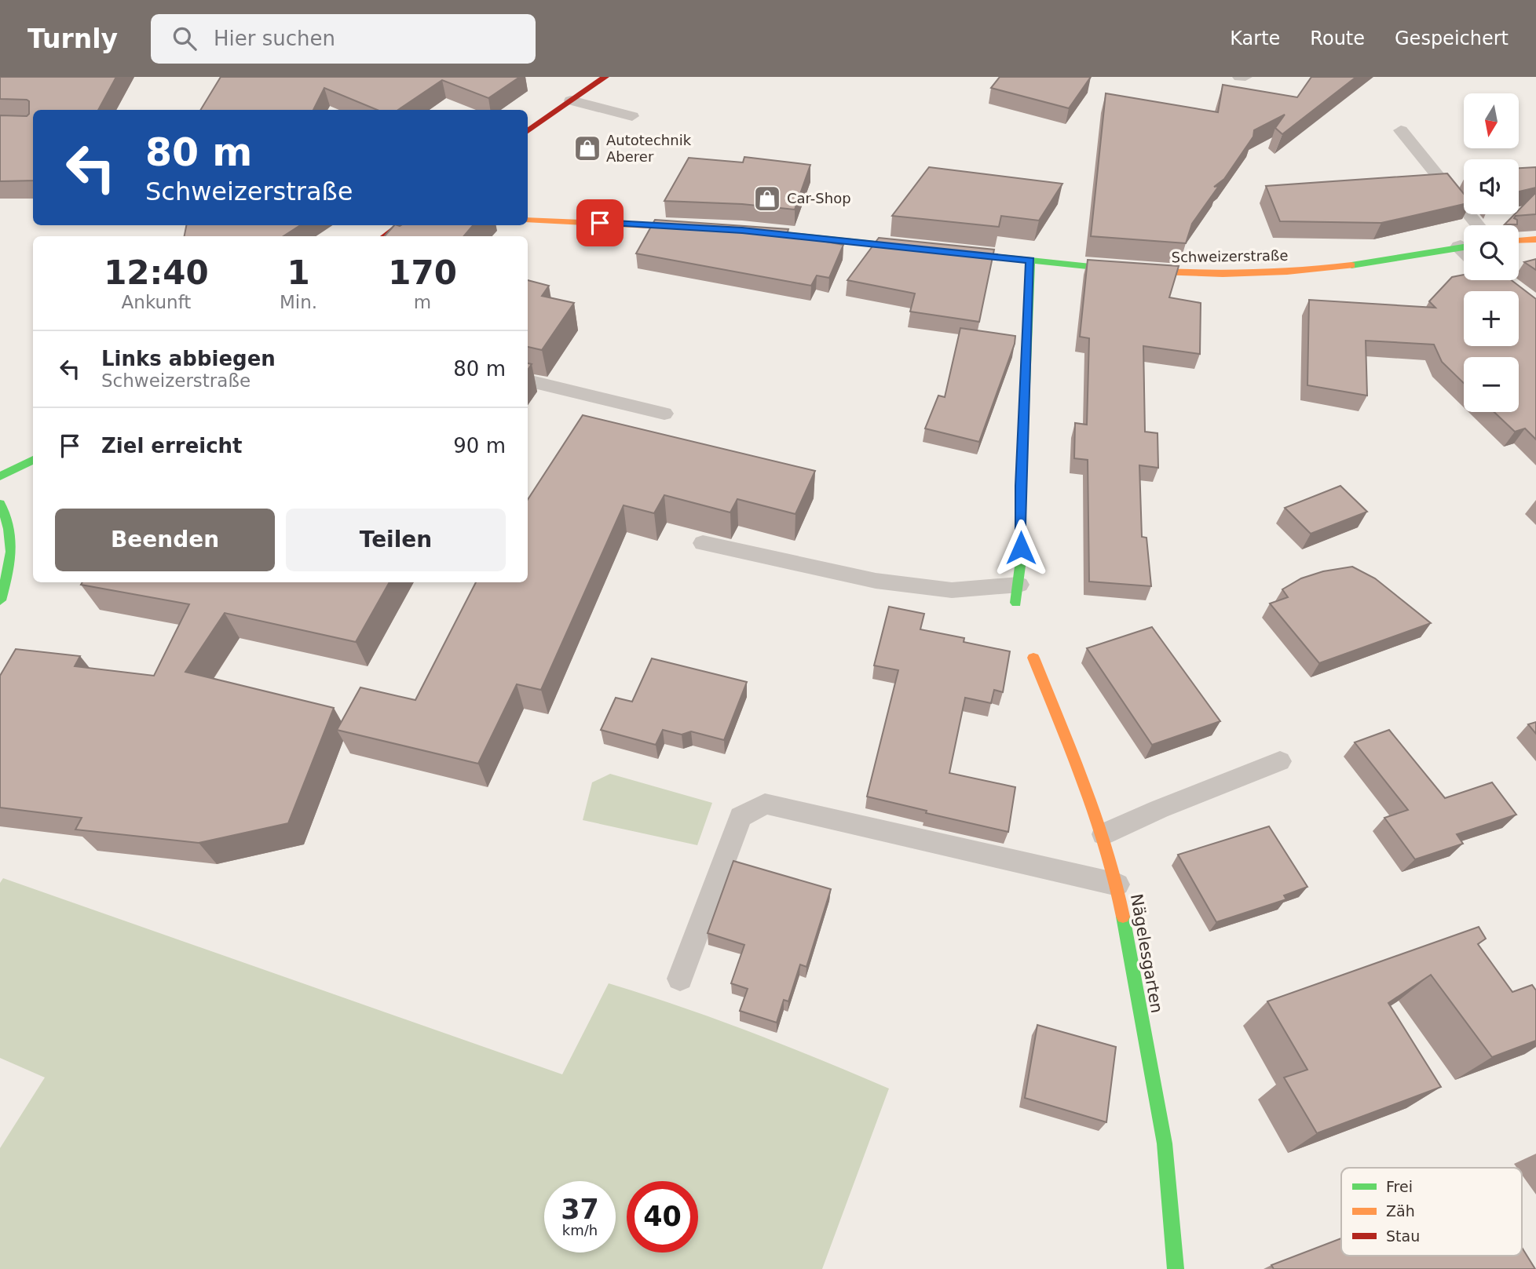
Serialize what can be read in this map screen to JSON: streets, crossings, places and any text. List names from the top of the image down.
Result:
{
  "streets": {
    "street": ["Schweizerstraße", "Nägelesgarten"]
  },
  "places": {
    "shop": ["Autotechnik Aberer", "Car-Shop"]
  },
  "legend": ["Frei", "Zäh", "Stau"],
  "north": "bottom",
  "page": {
    "header": "Turnly",
    "search": "Hier suchen",
    "nav": ["Karte", "Route", "Gespeichert"],
    "map_buttons": ["+", "−"],
    "turn": ["80 m", "Schweizerstraße"],
    "eta": [
      "12:40",
      "Ankunft",
      "1",
      "Min.",
      "170",
      "m"
    ],
    "list": [
      {
        "name": "Links abbiegen",
        "note": "Schweizerstraße",
        "value": "80 m"
      },
      {
        "name": "Ziel erreicht",
        "value": "90 m"
      }
    ],
    "buttons": ["Beenden", "Teilen"],
    "speed": "37 km/h",
    "limit": "40"
  }
}
